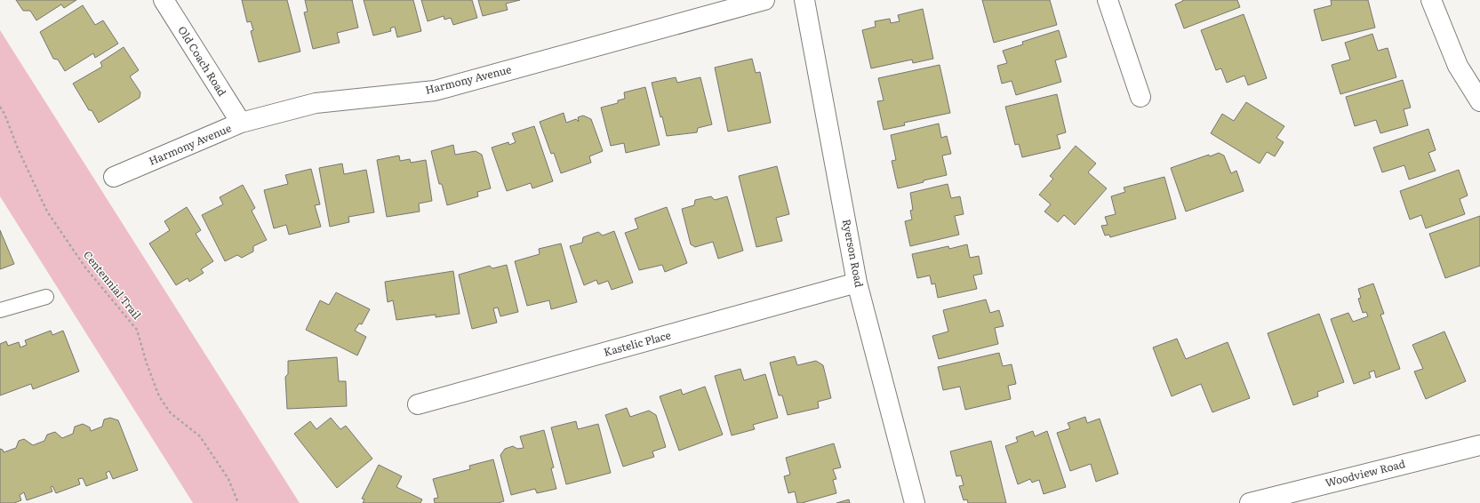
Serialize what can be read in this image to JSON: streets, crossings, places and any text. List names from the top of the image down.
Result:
{
  "streets": {
    "street": [
      "Old Coach Road",
      "Harmony Avenue",
      "Ryerson Road",
      "Kastelic Place",
      "Woodview Road"
    ],
    "path": ["Centennial Trail"]
  },
  "crossings": [
    ["Old Coach Road", "Harmony Avenue"],
    ["Ryerson Road", "Kastelic Place"]
  ]
}
